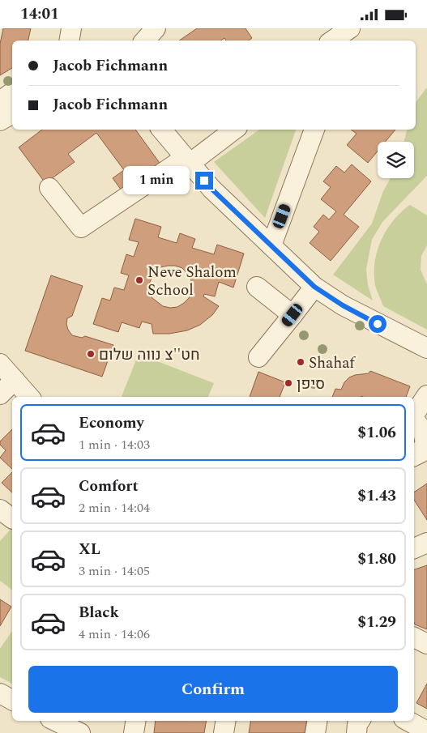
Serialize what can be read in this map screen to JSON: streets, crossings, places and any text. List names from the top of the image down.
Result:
{
  "places": [
    "Neve Shalom School",
    "חט''צ נווה שלום",
    "Shahaf",
    "סיפן"
  ],
  "page": {
    "status": "14:01",
    "banner": ["Jacob Fichmann", "Jacob Fichmann"],
    "bubble": "1 min",
    "list": [
      {
        "name": "Economy",
        "note": "1 min · 14:03",
        "value": "$1.06"
      },
      {
        "name": "Comfort",
        "note": "2 min · 14:04",
        "value": "$1.43"
      },
      {
        "name": "XL",
        "note": "3 min · 14:05",
        "value": "$1.80"
      },
      {
        "name": "Black",
        "note": "4 min · 14:06",
        "value": "$1.29"
      }
    ],
    "buttons": "Confirm"
  }
}
